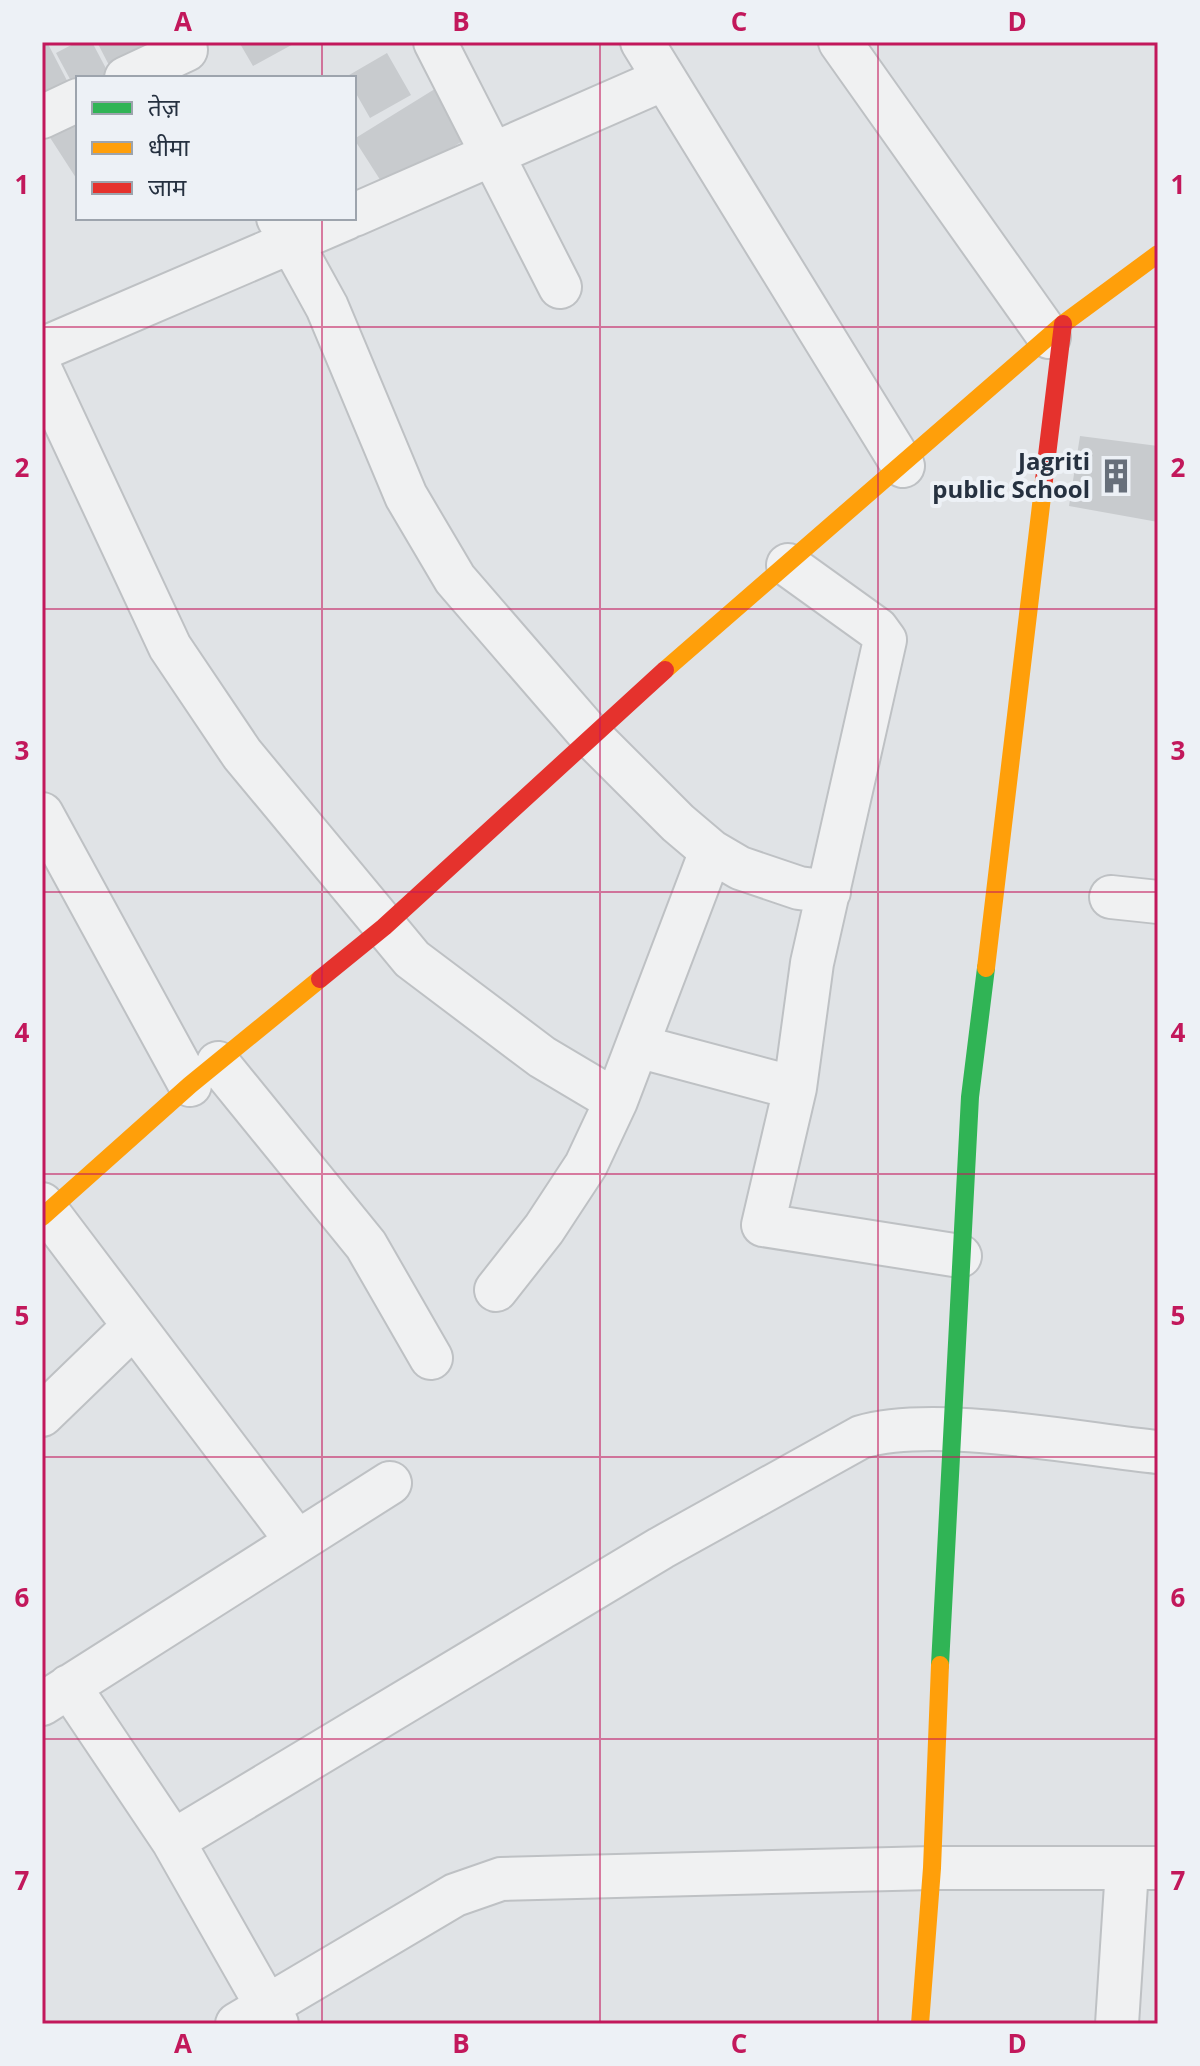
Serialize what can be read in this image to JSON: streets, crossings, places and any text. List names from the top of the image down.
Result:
{
  "places": {
    "building": ["Jagriti public School"]
  },
  "legend": ["तेज़", "धीमा", "जाम"],
  "grid": {
    "columns": [
      "A",
      "B",
      "C",
      "D"
    ],
    "rows": [
      "1",
      "2",
      "3",
      "4",
      "5",
      "6",
      "7"
    ]
  }
}
